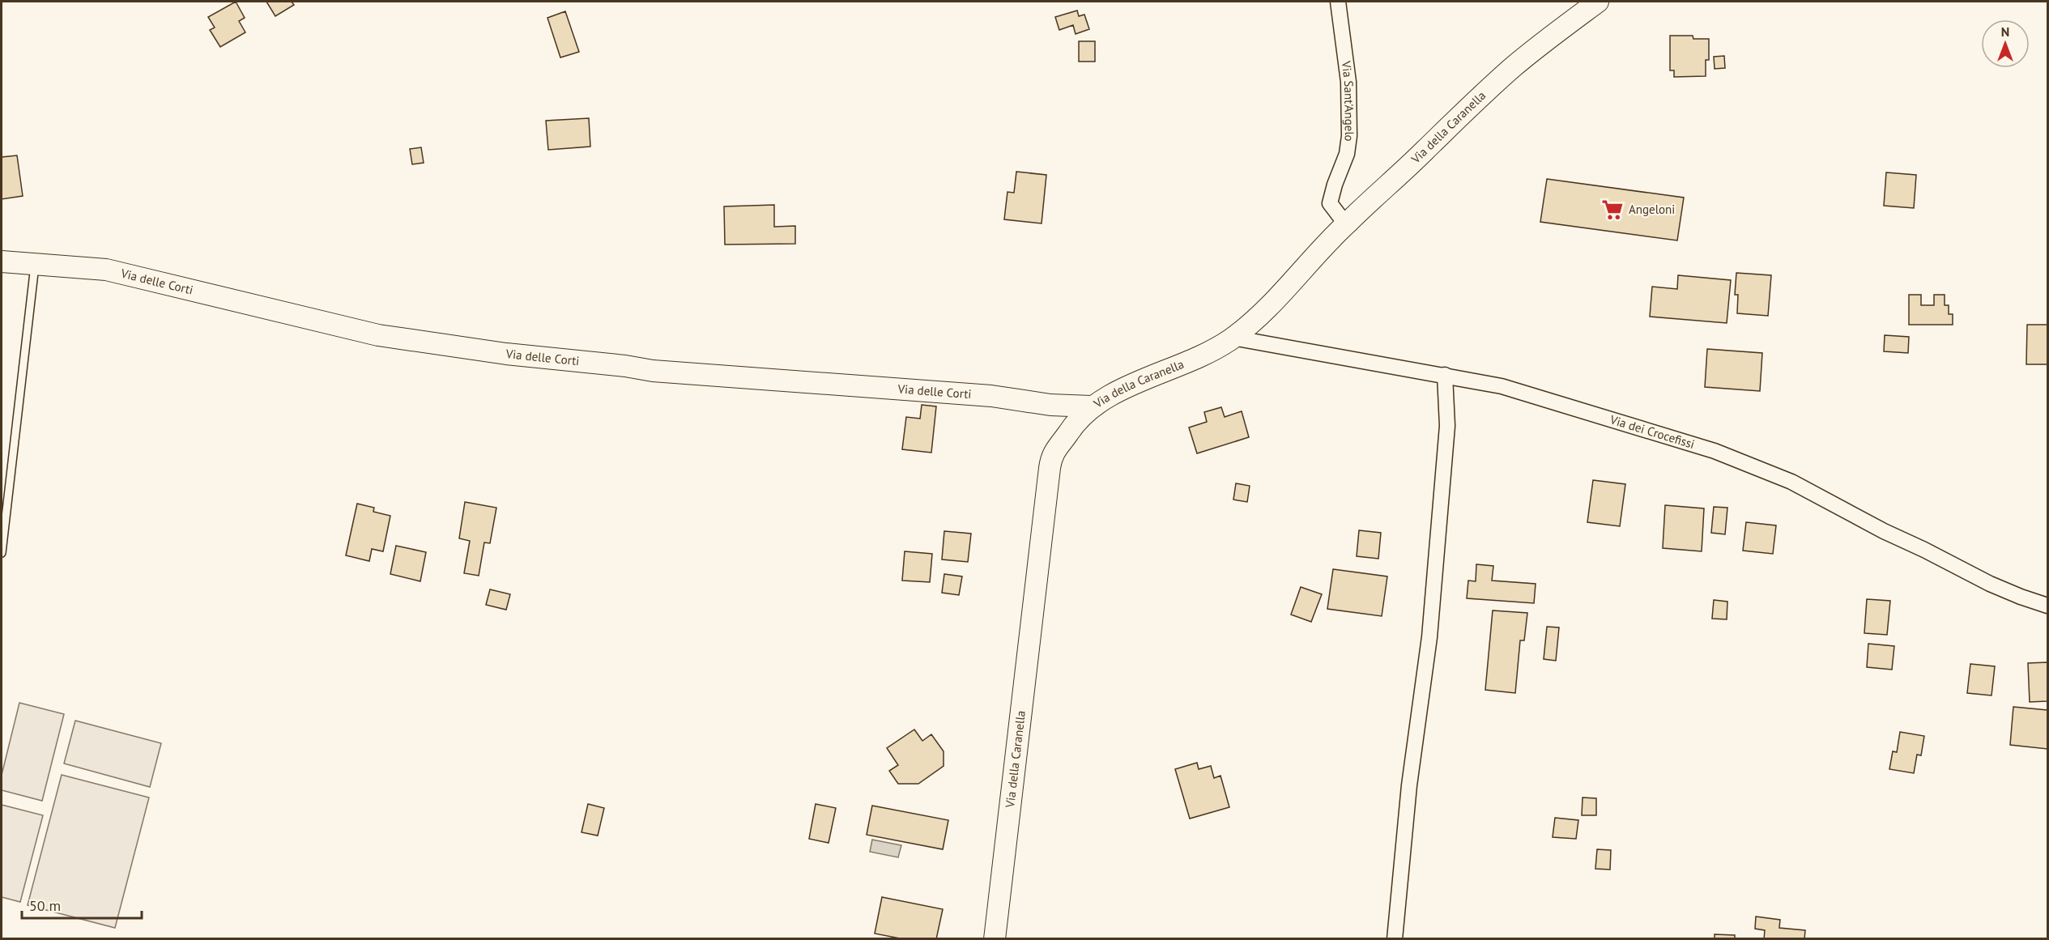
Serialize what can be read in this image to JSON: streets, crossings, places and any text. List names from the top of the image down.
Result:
{
  "streets": {
    "main road": ["Via della Caranella", "Via delle Corti"],
    "street": ["Via Sant'Angelo", "Via dei Crocefissi"]
  },
  "crossings": [
    ["Via Sant'Angelo", "Via della Caranella"],
    ["Via della Caranella", "Via delle Corti"],
    ["Via della Caranella", "Via dei Crocefissi"]
  ],
  "places": {
    "supermarket": ["Angeloni"]
  },
  "scale_bar": "50 m",
  "north": "top"
}
